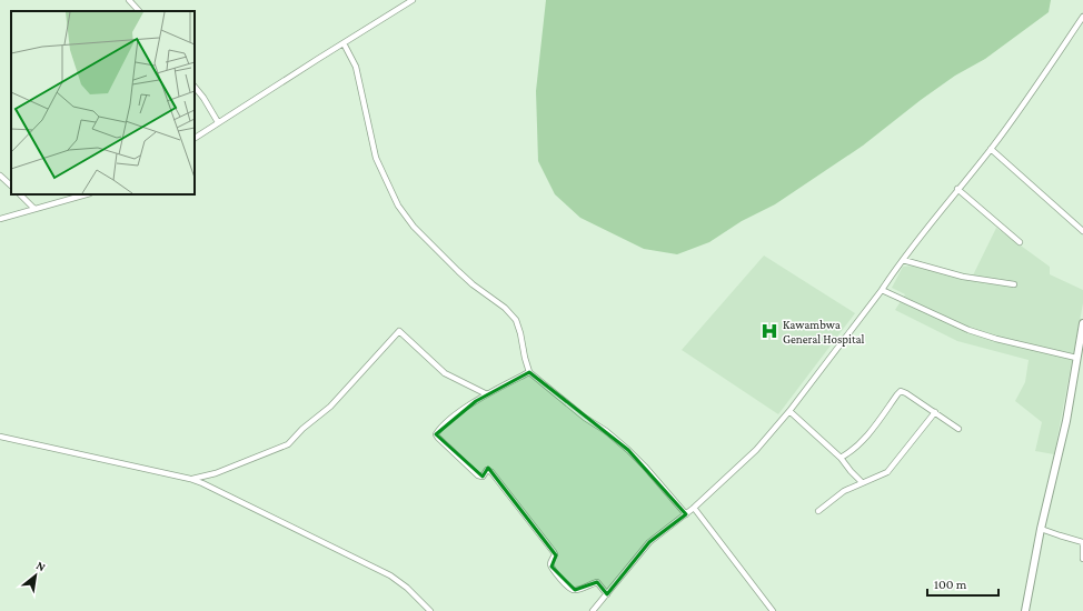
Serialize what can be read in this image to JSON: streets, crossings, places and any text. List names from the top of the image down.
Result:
{
  "places": {
    "hospital": ["Kawambwa General Hospital"]
  },
  "scale_bar": "100 m",
  "north": "top right"
}
